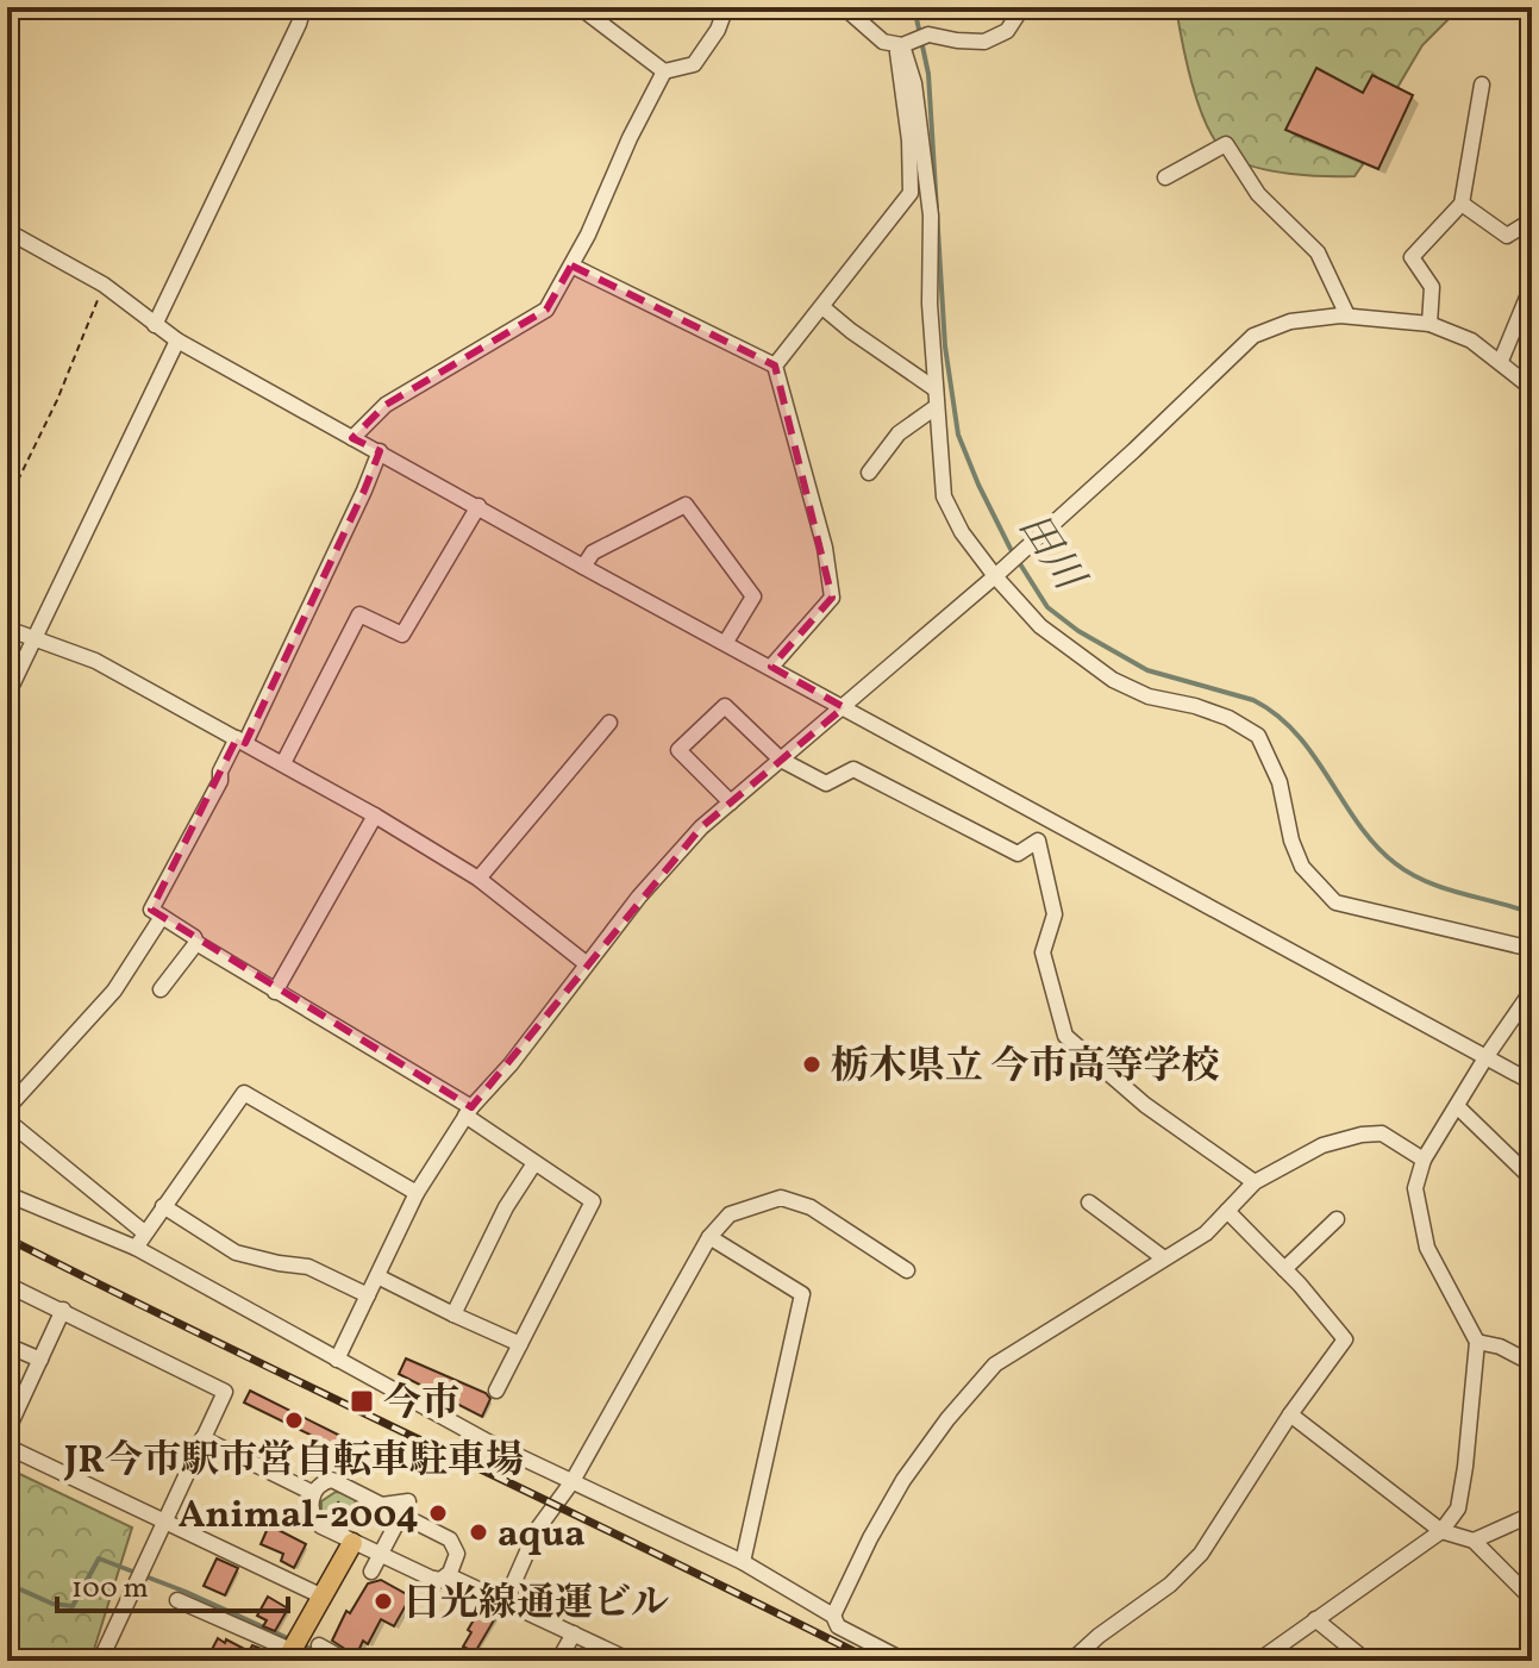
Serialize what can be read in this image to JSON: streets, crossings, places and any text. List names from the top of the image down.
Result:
{
  "water": ["田川"],
  "places": {
    "other": [
      "栃木県立 今市高等学校",
      "JR今市駅市営自転車駐車場",
      "Animal-2004",
      "aqua",
      "日光線通運ビル"
    ],
    "transit": ["今市"]
  },
  "scale_bar": "100 m"
}
